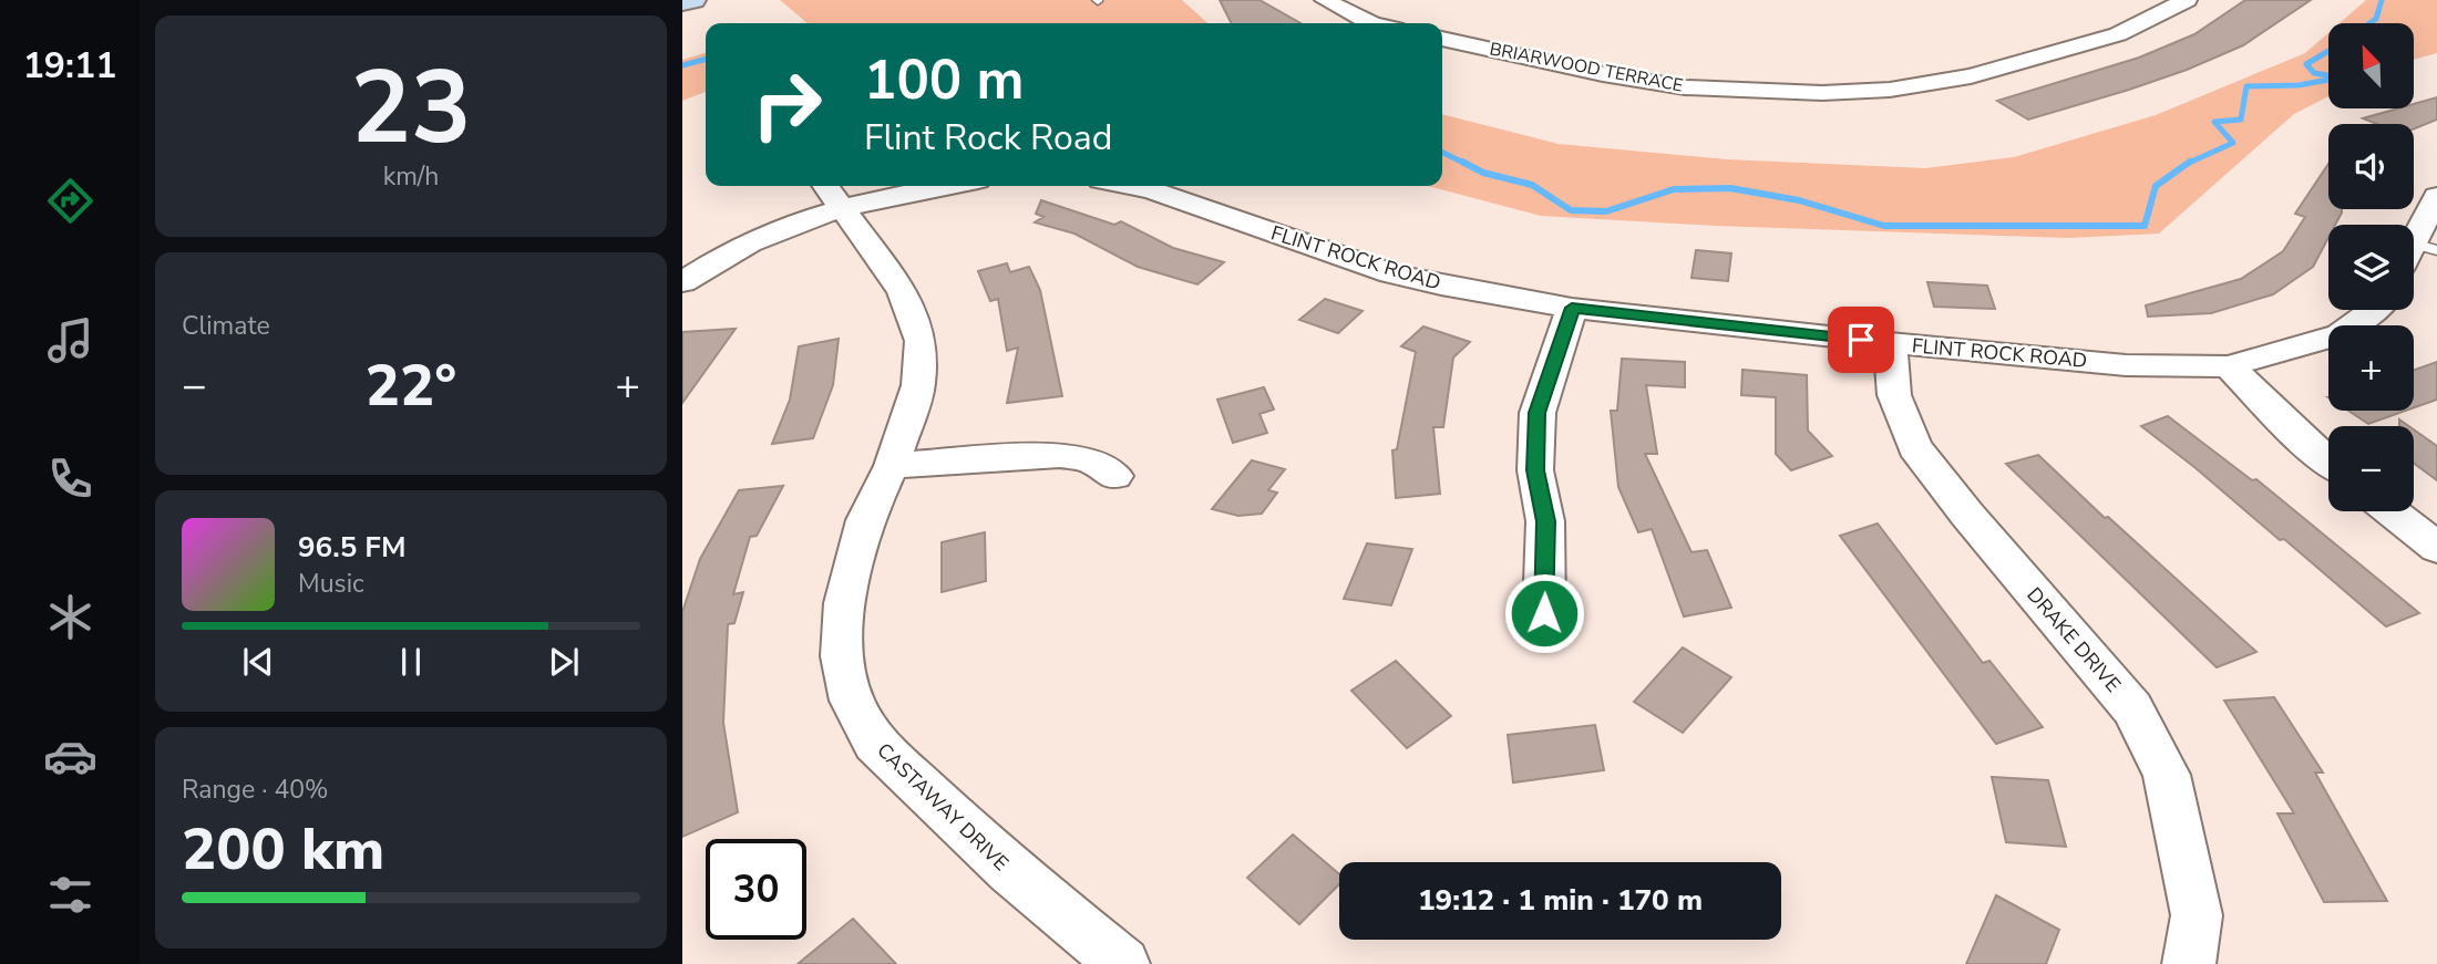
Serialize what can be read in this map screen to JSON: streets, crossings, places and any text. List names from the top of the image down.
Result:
{
  "streets": {
    "street": [
      "BRIARWOOD TERRACE",
      "FLINT ROCK ROAD",
      "DRAKE DRIVE",
      "CASTAWAY DRIVE"
    ]
  },
  "crossings": [
    ["FLINT ROCK ROAD", "DRAKE DRIVE"]
  ],
  "north": "top left",
  "page": {
    "tabs": "19:11",
    "tile": [
      ["23", "km/h"],
      "Climate",
      ["Range · 40%", "200 km"]
    ],
    "map_buttons": ["+", "−"],
    "turn": ["100 m", "Flint Rock Road"],
    "heat": ["−", "22°", "+"],
    "song": ["96.5 FM", "Music"],
    "limit": "30",
    "trip": "19:12 · 1 min · 170 m"
  }
}
